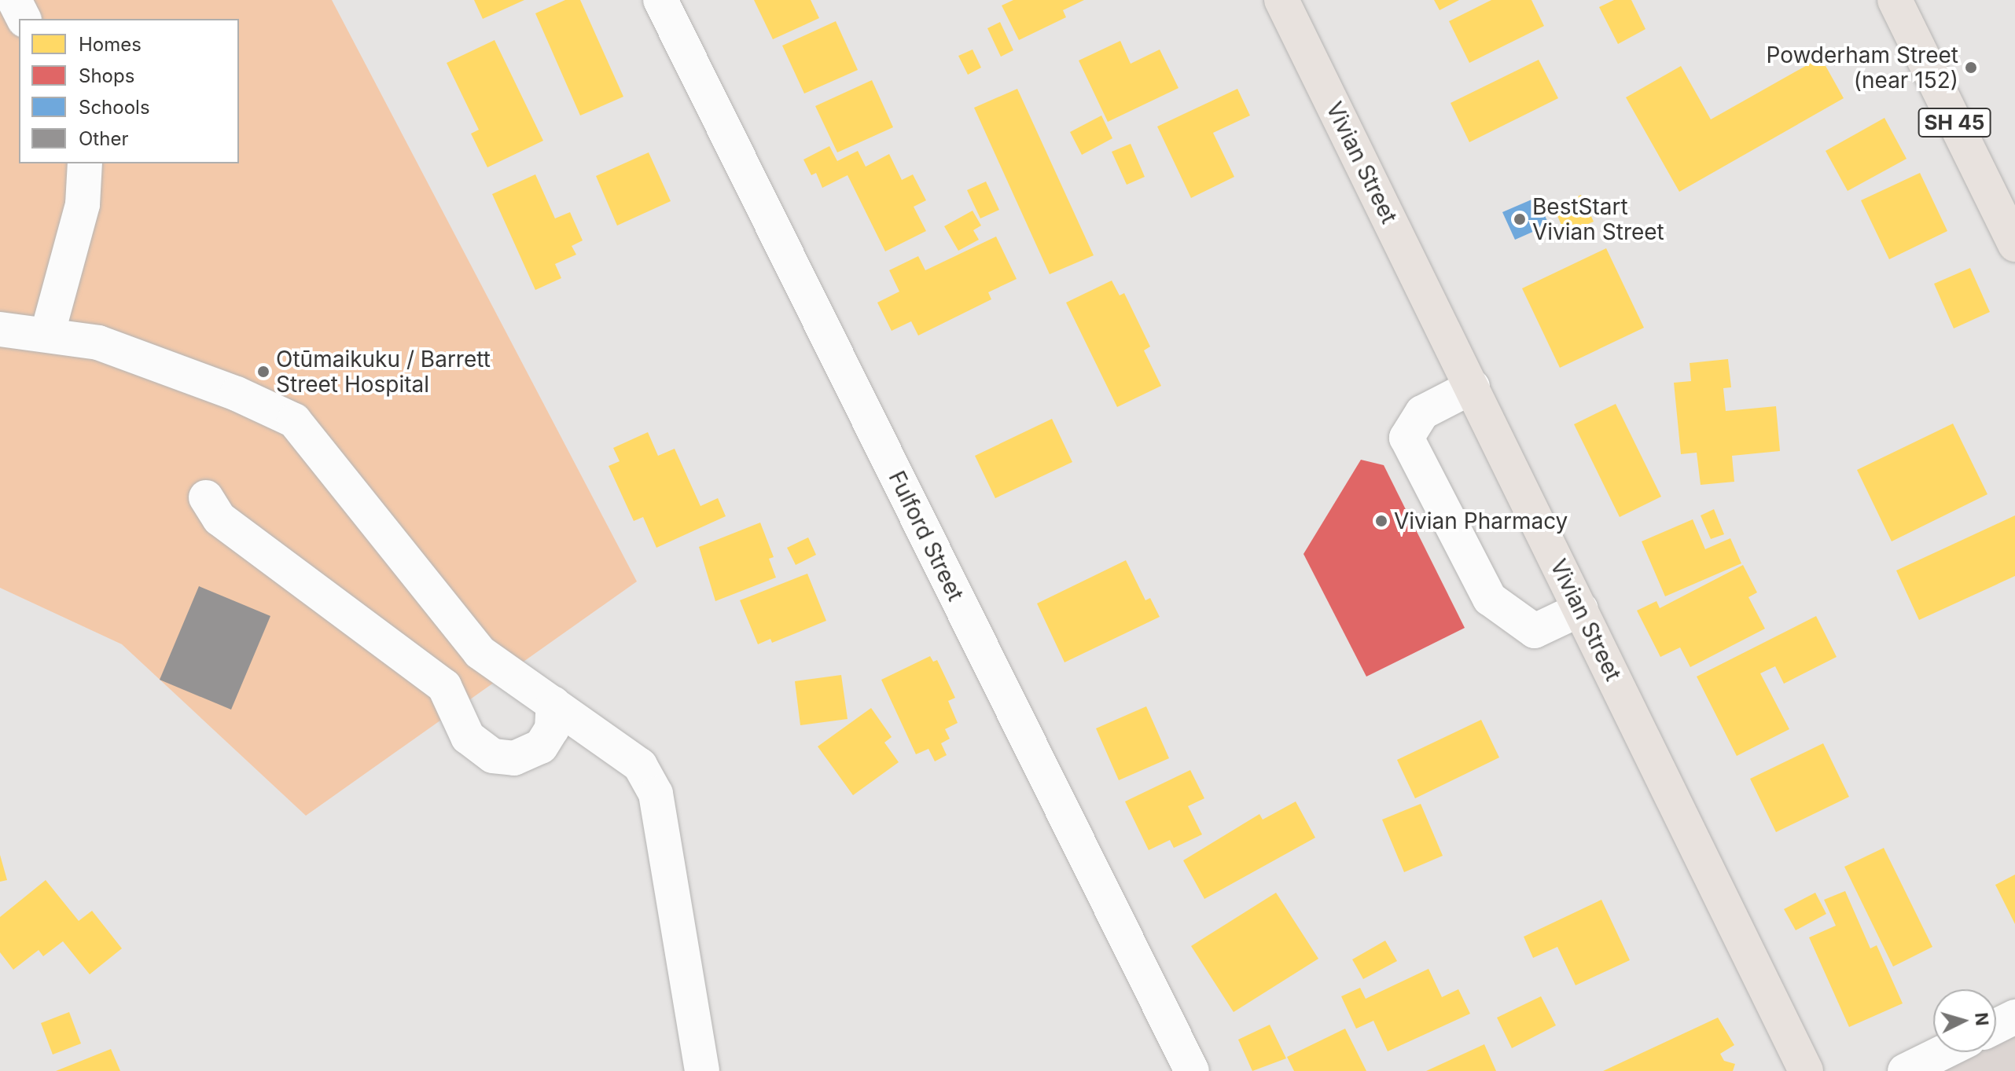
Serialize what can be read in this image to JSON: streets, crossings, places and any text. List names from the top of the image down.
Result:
{
  "streets": {
    "main road": ["SH 45", "Vivian Street"],
    "street": ["Fulford Street"]
  },
  "places": [
    "Powderham Street (near 152)",
    "BestStart Vivian Street",
    "Otūmaikuku / Barrett Street Hospital",
    "Vivian Pharmacy"
  ],
  "legend": [
    "Homes",
    "Shops",
    "Schools",
    "Other"
  ],
  "north": "right"
}
